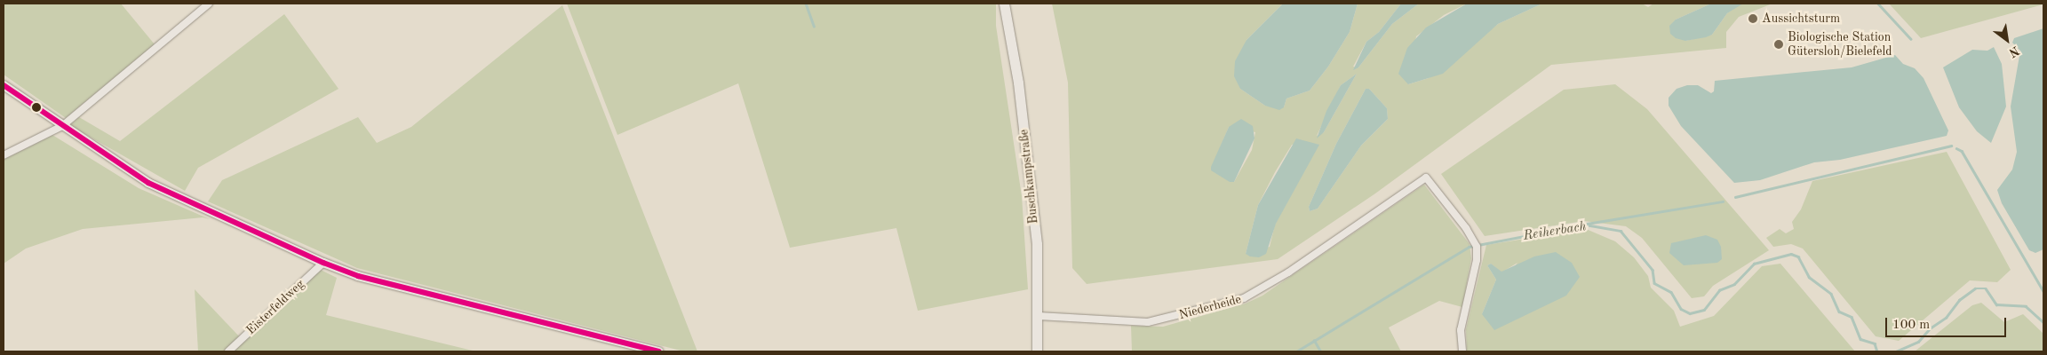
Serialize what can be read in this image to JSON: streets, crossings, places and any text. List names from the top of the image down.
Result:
{
  "streets": {
    "main road": ["Buschkampstraße"],
    "street": ["Eisterfeldweg", "Niederheide"]
  },
  "crossings": [
    ["Buschkampstraße", "Niederheide"]
  ],
  "water": ["Reiherbach"],
  "places": ["Aussichtsturm", "Biologische Station Gütersloh/Bielefeld"],
  "scale_bar": "100 m",
  "north": "bottom right"
}
